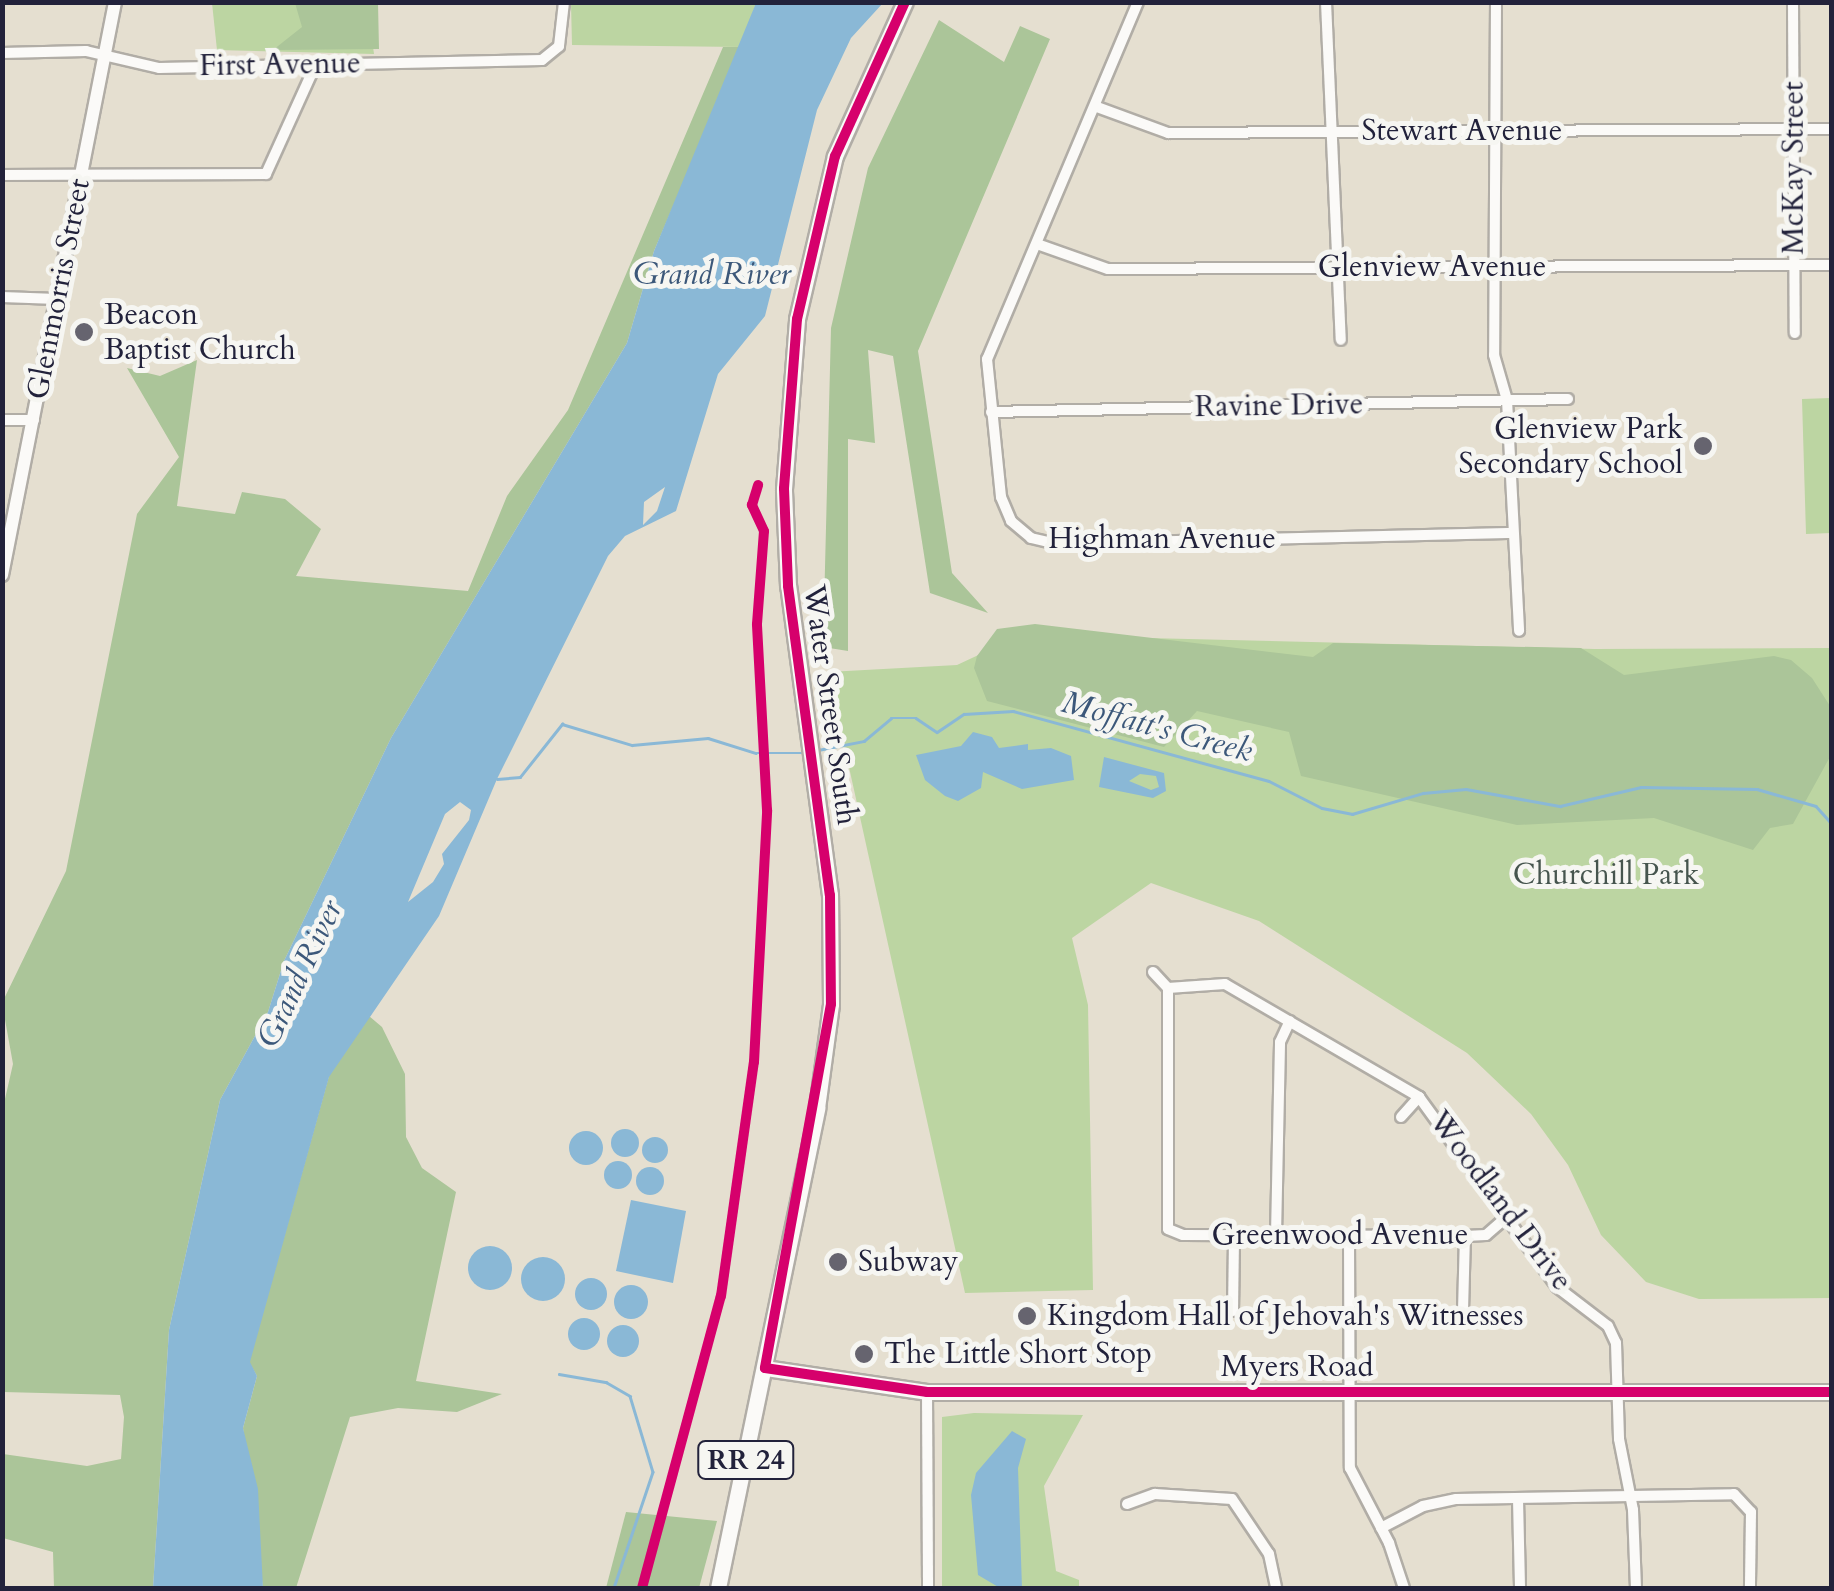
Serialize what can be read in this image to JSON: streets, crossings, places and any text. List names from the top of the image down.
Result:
{
  "streets": {
    "main road": ["Water Street South", "Myers Road", "RR 24"],
    "street": [
      "First Avenue",
      "Stewart Avenue",
      "McKay Street",
      "Glenview Avenue",
      "Glenmorris Street",
      "Ravine Drive",
      "Highman Avenue",
      "Woodland Drive",
      "Greenwood Avenue"
    ]
  },
  "crossings": [
    ["First Avenue", "Glenmorris Street"],
    ["Stewart Avenue", "McKay Street"],
    ["Stewart Avenue", "Highman Avenue"],
    ["McKay Street", "Glenview Avenue"],
    ["Glenview Avenue", "Highman Avenue"],
    ["Ravine Drive", "Highman Avenue"],
    ["Water Street South", "Myers Road"],
    ["Woodland Drive", "Greenwood Avenue"],
    ["Woodland Drive", "Myers Road"]
  ],
  "water": ["Grand River", "Moffatt's Creek"],
  "parks": ["Churchill Park"],
  "places": [
    "Beacon Baptist Church",
    "Glenview Park Secondary School",
    "Subway",
    "Kingdom Hall of Jehovah's Witnesses",
    "The Little Short Stop"
  ]
}
